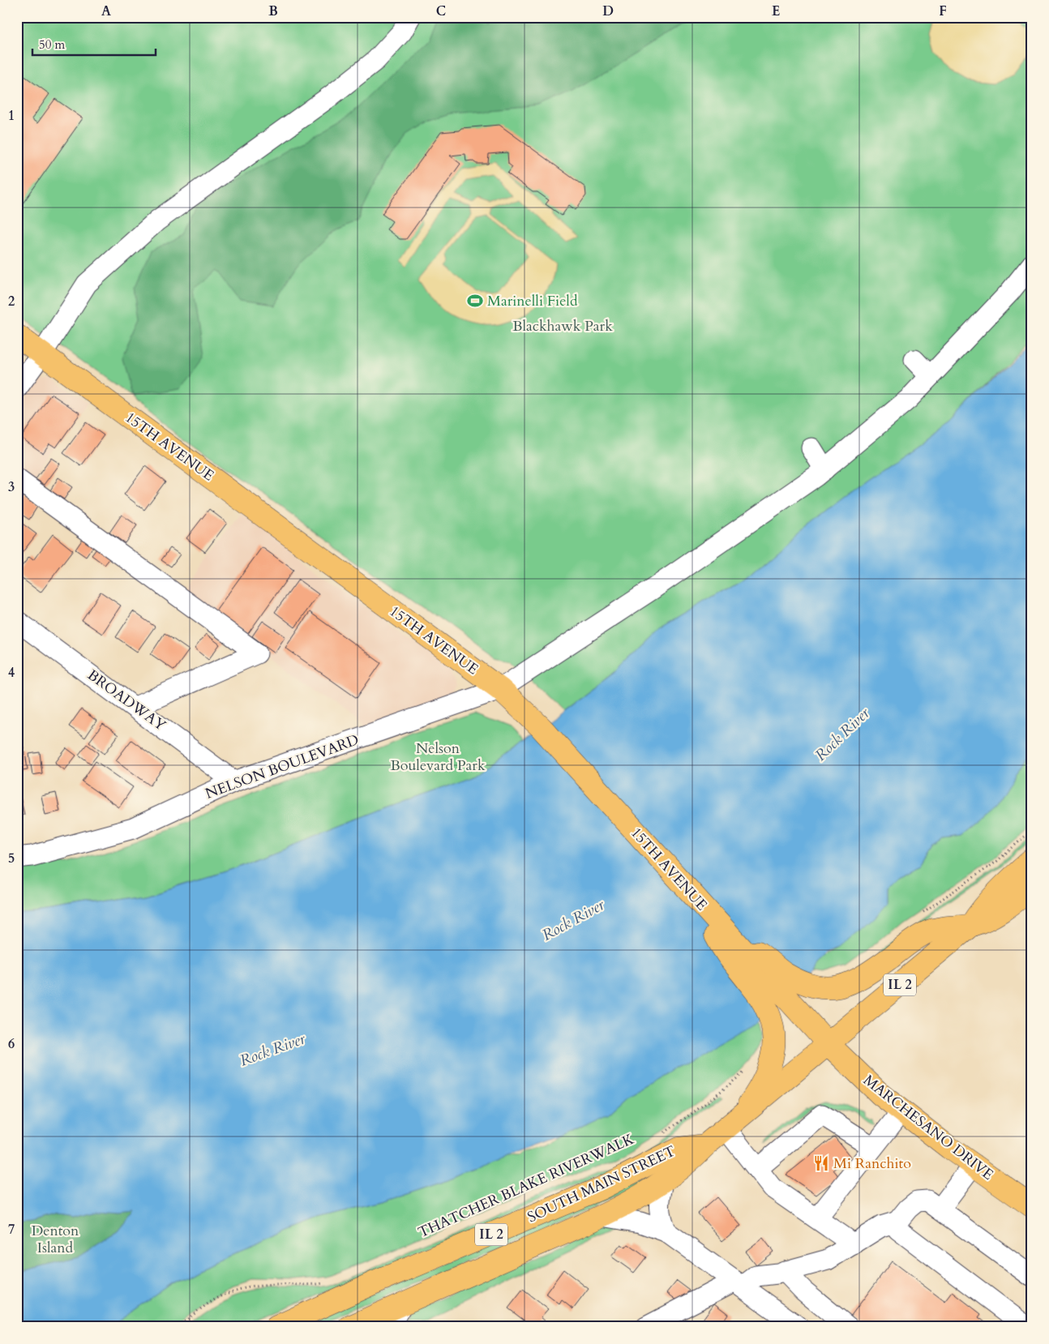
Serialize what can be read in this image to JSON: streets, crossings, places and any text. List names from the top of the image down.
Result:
{
  "streets": {
    "main road": [
      "15TH AVENUE",
      "IL 2",
      "MARCHESANO DRIVE",
      "SOUTH MAIN STREET"
    ],
    "street": ["BROADWAY", "NELSON BOULEVARD"]
  },
  "crossings": [
    ["15TH AVENUE", "NELSON BOULEVARD"],
    ["15TH AVENUE", "MARCHESANO DRIVE"],
    ["BROADWAY", "NELSON BOULEVARD"],
    ["MARCHESANO DRIVE", "SOUTH MAIN STREET"]
  ],
  "water": ["Rock River"],
  "parks": ["Blackhawk Park", "Nelson Boulevard Park", "Denton Island"],
  "places": {
    "sports": ["Marinelli Field"],
    "restaurant": ["Mi Ranchito"]
  },
  "scale_bar": "50 m",
  "grid": {
    "columns": [
      "A",
      "B",
      "C",
      "D",
      "E",
      "F"
    ],
    "rows": [
      "1",
      "2",
      "3",
      "4",
      "5",
      "6",
      "7"
    ]
  }
}
